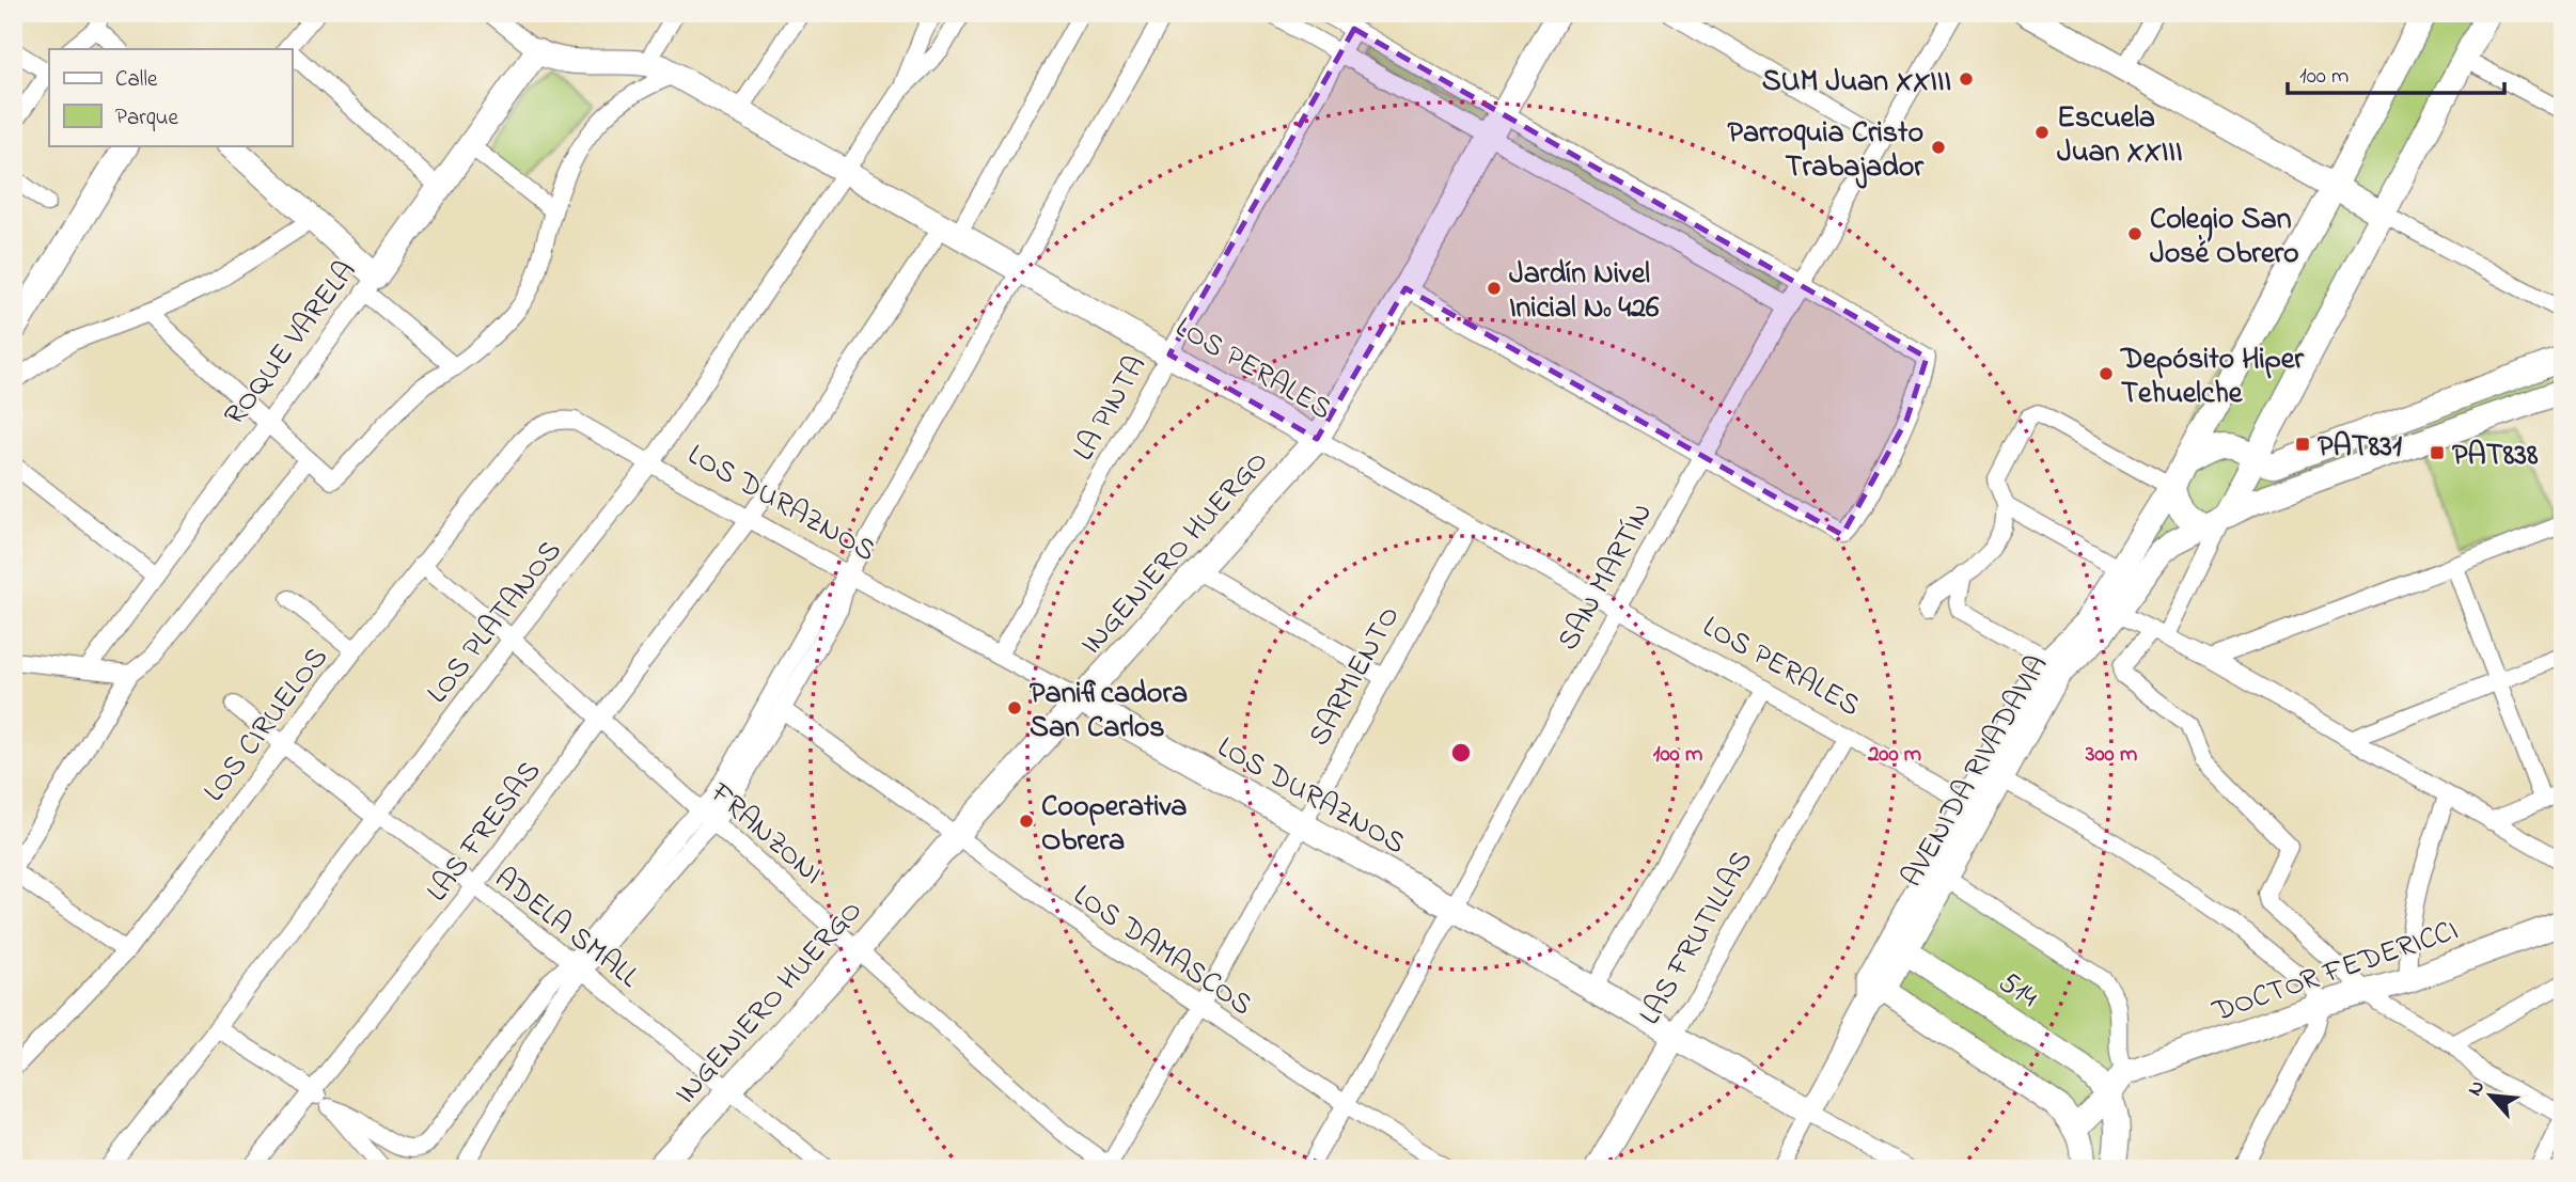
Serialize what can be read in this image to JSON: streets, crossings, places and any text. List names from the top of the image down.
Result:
{
  "streets": {
    "main road": [
      "ROQUE VARELA",
      "LOS PERALES",
      "LOS DURAZNOS",
      "INGENIERO HUERGO",
      "AVENIDA RIVADAVIA",
      "LAS FRUTILLAS",
      "DOCTOR FEDERICCI",
      "514"
    ],
    "street": [
      "LA PINTA",
      "SAN MARTÍN",
      "LOS PLATANOS",
      "SARMIENTO",
      "LOS CIRUELOS",
      "LAS FRESAS",
      "FRANZONI",
      "ADELA SMALL",
      "LOS DAMASCOS"
    ]
  },
  "crossings": [
    ["ROQUE VARELA", "LOS PERALES"],
    ["LOS PERALES", "LA PINTA"],
    ["LOS PERALES", "INGENIERO HUERGO"],
    ["LOS PERALES", "SAN MARTÍN"],
    ["LOS PERALES", "LOS PLATANOS"],
    ["LOS PERALES", "SARMIENTO"],
    ["LOS PERALES", "AVENIDA RIVADAVIA"],
    ["LOS PERALES", "LAS FRESAS"],
    ["LOS PERALES", "LAS FRUTILLAS"],
    ["LA PINTA", "LOS DURAZNOS"],
    ["LOS DURAZNOS", "INGENIERO HUERGO"],
    ["LOS DURAZNOS", "SAN MARTÍN"],
    ["LOS DURAZNOS", "LOS PLATANOS"],
    ["LOS DURAZNOS", "SARMIENTO"],
    ["LOS DURAZNOS", "LOS CIRUELOS"],
    ["LOS DURAZNOS", "AVENIDA RIVADAVIA"],
    ["LOS DURAZNOS", "LAS FRESAS"],
    ["LOS DURAZNOS", "LAS FRUTILLAS"],
    ["INGENIERO HUERGO", "FRANZONI"],
    ["INGENIERO HUERGO", "ADELA SMALL"],
    ["INGENIERO HUERGO", "LOS DAMASCOS"],
    ["SAN MARTÍN", "LOS DAMASCOS"],
    ["LOS PLATANOS", "FRANZONI"],
    ["LOS PLATANOS", "ADELA SMALL"],
    ["SARMIENTO", "FRANZONI"],
    ["SARMIENTO", "LOS DAMASCOS"],
    ["LOS CIRUELOS", "FRANZONI"],
    ["LOS CIRUELOS", "ADELA SMALL"],
    ["AVENIDA RIVADAVIA", "514"],
    ["LAS FRESAS", "FRANZONI"],
    ["LAS FRESAS", "ADELA SMALL"]
  ],
  "places": {
    "other": [
      "SUM Juan XXIII",
      "Escuela Juan XXIII",
      "Parroquia Cristo Trabajador",
      "Colegio San José Obrero",
      "Jardín Nivel Inicial Nº 426",
      "Depósito Hiper Tehuelche",
      "Panificadora San Carlos",
      "Cooperativa Obrera"
    ],
    "transit": ["PAT831", "PAT838"]
  },
  "legend": ["Calle", "Parque"],
  "scale_bar": "100 m",
  "north": "top left",
  "rings": ["100 m", "200 m", "300 m"]
}
